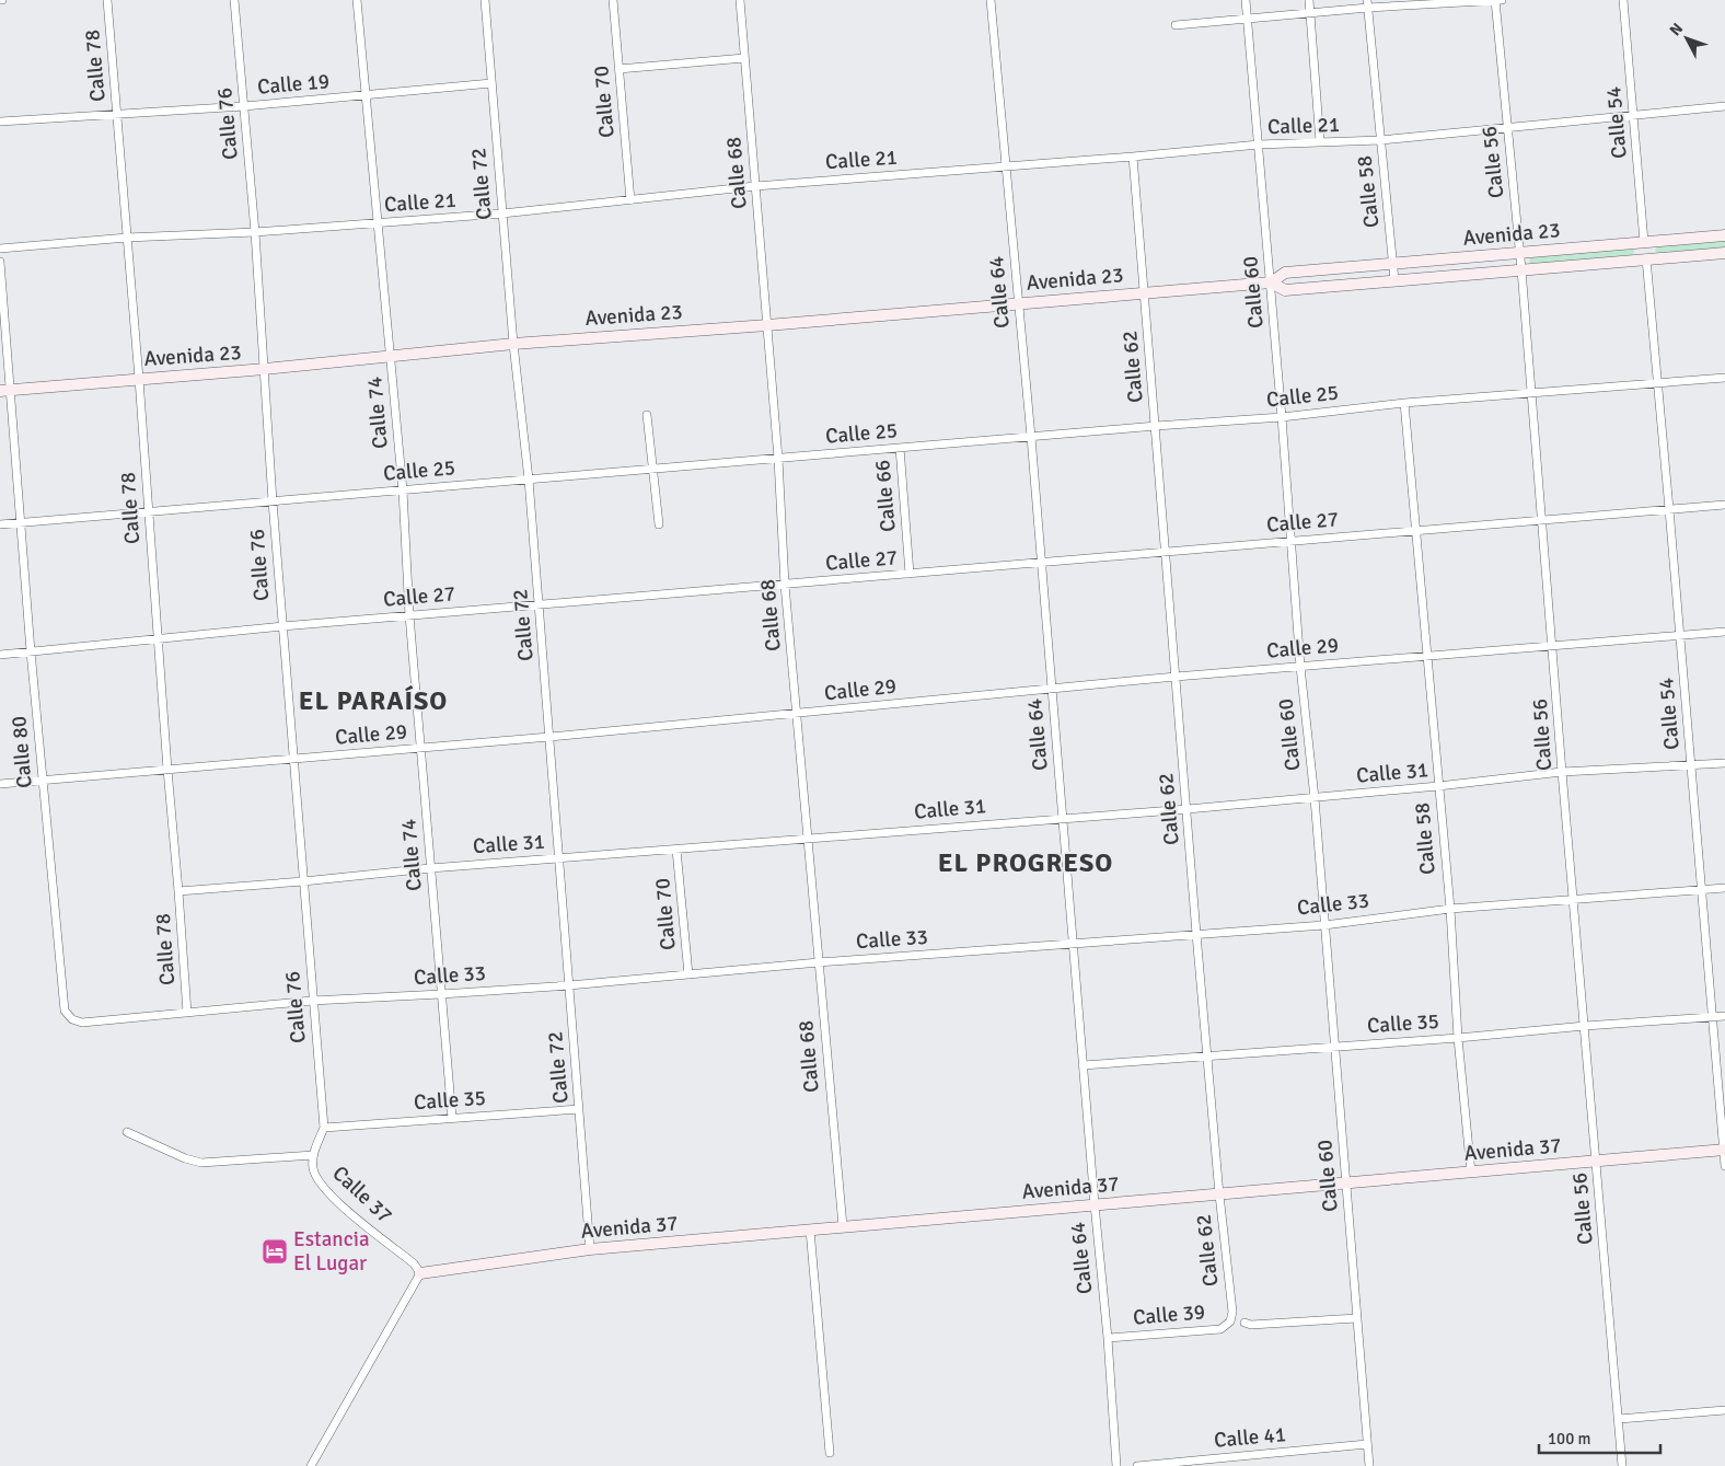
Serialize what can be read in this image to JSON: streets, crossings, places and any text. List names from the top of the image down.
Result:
{
  "streets": {
    "street": [
      "Calle 78",
      "Calle 19",
      "Calle 70",
      "Calle 54",
      "Calle 76",
      "Calle 21",
      "Calle 56",
      "Calle 68",
      "Calle 72",
      "Calle 58",
      "Avenida 23",
      "Calle 64",
      "Calle 60",
      "Calle 62",
      "Calle 25",
      "Calle 74",
      "Calle 66",
      "Calle 27",
      "Calle 29",
      "Calle 80",
      "Calle 31",
      "Calle 33",
      "Calle 35",
      "Avenida 37",
      "Calle 37",
      "Calle 39",
      "Calle 41"
    ]
  },
  "crossings": [
    ["Calle 78", "Calle 19"],
    ["Calle 78", "Calle 21"],
    ["Calle 78", "Avenida 23"],
    ["Calle 78", "Calle 25"],
    ["Calle 78", "Calle 27"],
    ["Calle 78", "Calle 29"],
    ["Calle 78", "Calle 31"],
    ["Calle 78", "Calle 33"],
    ["Calle 19", "Calle 76"],
    ["Calle 19", "Calle 72"],
    ["Calle 19", "Calle 74"],
    ["Calle 70", "Calle 21"],
    ["Calle 70", "Calle 31"],
    ["Calle 70", "Calle 33"],
    ["Calle 54", "Calle 21"],
    ["Calle 54", "Avenida 23"],
    ["Calle 54", "Calle 25"],
    ["Calle 54", "Calle 27"],
    ["Calle 54", "Calle 29"],
    ["Calle 54", "Calle 31"],
    ["Calle 54", "Calle 33"],
    ["Calle 54", "Calle 35"],
    ["Calle 54", "Avenida 37"],
    ["Calle 76", "Calle 21"],
    ["Calle 76", "Avenida 23"],
    ["Calle 76", "Calle 25"],
    ["Calle 76", "Calle 27"],
    ["Calle 76", "Calle 29"],
    ["Calle 76", "Calle 31"],
    ["Calle 76", "Calle 33"],
    ["Calle 76", "Calle 35"],
    ["Calle 76", "Calle 37"],
    ["Calle 21", "Calle 56"],
    ["Calle 21", "Calle 68"],
    ["Calle 21", "Calle 72"],
    ["Calle 21", "Calle 58"],
    ["Calle 21", "Calle 64"],
    ["Calle 21", "Calle 60"],
    ["Calle 21", "Calle 62"],
    ["Calle 21", "Calle 74"],
    ["Calle 56", "Avenida 23"],
    ["Calle 56", "Calle 25"],
    ["Calle 56", "Calle 27"],
    ["Calle 56", "Calle 29"],
    ["Calle 56", "Calle 31"],
    ["Calle 56", "Calle 33"],
    ["Calle 56", "Calle 35"],
    ["Calle 56", "Avenida 37"],
    ["Calle 68", "Avenida 23"],
    ["Calle 68", "Calle 25"],
    ["Calle 68", "Calle 27"],
    ["Calle 68", "Calle 29"],
    ["Calle 68", "Calle 31"],
    ["Calle 68", "Calle 33"],
    ["Calle 68", "Avenida 37"],
    ["Calle 72", "Avenida 23"],
    ["Calle 72", "Calle 25"],
    ["Calle 72", "Calle 27"],
    ["Calle 72", "Calle 29"],
    ["Calle 72", "Calle 31"],
    ["Calle 72", "Calle 33"],
    ["Calle 72", "Calle 35"],
    ["Calle 72", "Avenida 37"],
    ["Calle 58", "Avenida 23"],
    ["Calle 58", "Calle 25"],
    ["Calle 58", "Calle 27"],
    ["Calle 58", "Calle 29"],
    ["Calle 58", "Calle 31"],
    ["Calle 58", "Calle 33"],
    ["Calle 58", "Calle 35"],
    ["Calle 58", "Avenida 37"],
    ["Avenida 23", "Calle 64"],
    ["Avenida 23", "Calle 60"],
    ["Avenida 23", "Calle 62"],
    ["Avenida 23", "Calle 74"],
    ["Avenida 23", "Calle 80"],
    ["Calle 64", "Calle 25"],
    ["Calle 64", "Calle 27"],
    ["Calle 64", "Calle 29"],
    ["Calle 64", "Calle 31"],
    ["Calle 64", "Calle 33"],
    ["Calle 64", "Calle 35"],
    ["Calle 64", "Avenida 37"],
    ["Calle 64", "Calle 39"],
    ["Calle 60", "Calle 25"],
    ["Calle 60", "Calle 27"],
    ["Calle 60", "Calle 29"],
    ["Calle 60", "Calle 31"],
    ["Calle 60", "Calle 33"],
    ["Calle 60", "Calle 35"],
    ["Calle 60", "Avenida 37"],
    ["Calle 60", "Calle 41"],
    ["Calle 62", "Calle 25"],
    ["Calle 62", "Calle 27"],
    ["Calle 62", "Calle 29"],
    ["Calle 62", "Calle 31"],
    ["Calle 62", "Calle 33"],
    ["Calle 62", "Calle 35"],
    ["Calle 62", "Avenida 37"],
    ["Calle 62", "Calle 39"],
    ["Calle 25", "Calle 74"],
    ["Calle 25", "Calle 66"],
    ["Calle 25", "Calle 80"],
    ["Calle 74", "Calle 27"],
    ["Calle 74", "Calle 29"],
    ["Calle 74", "Calle 31"],
    ["Calle 74", "Calle 33"],
    ["Calle 74", "Calle 35"],
    ["Calle 66", "Calle 27"],
    ["Calle 27", "Calle 80"],
    ["Calle 29", "Calle 80"],
    ["Calle 80", "Calle 33"],
    ["Calle 35", "Calle 37"],
    ["Avenida 37", "Calle 37"]
  ],
  "districts": ["EL PARAÍSO", "EL PROGRESO"],
  "places": {
    "hotel": ["Estancia El Lugar"]
  },
  "scale_bar": "100 m",
  "north": "top left"
}
